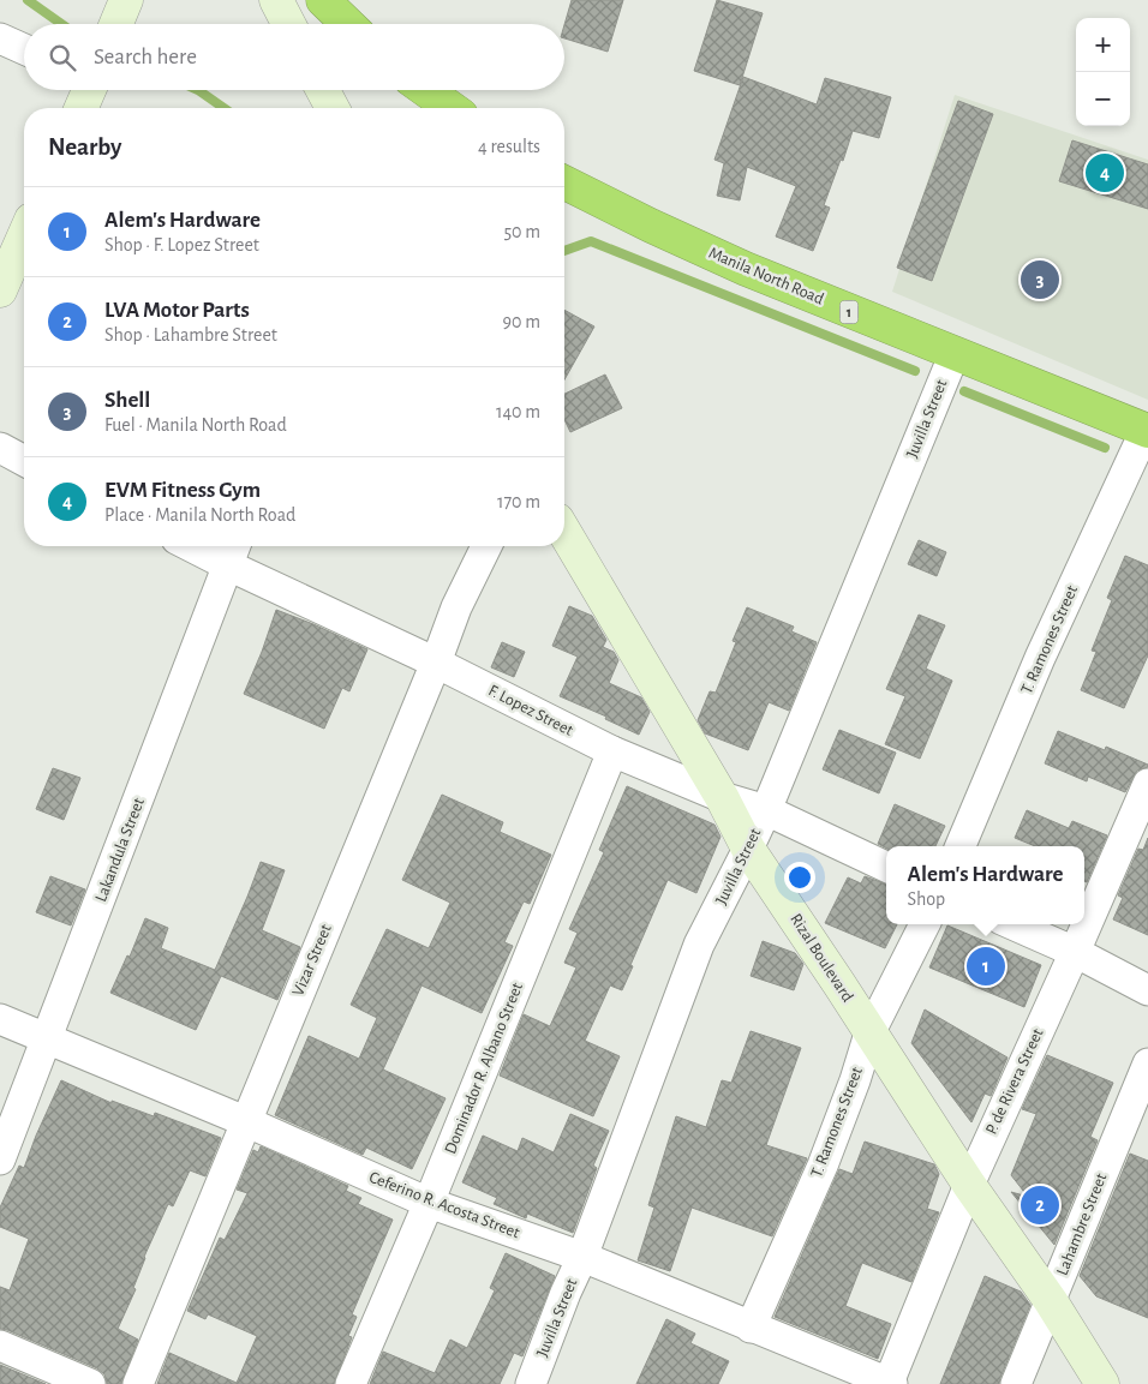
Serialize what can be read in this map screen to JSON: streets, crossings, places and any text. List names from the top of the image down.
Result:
{
  "streets": {
    "highway": ["Manila North Road", "1"],
    "main road": ["Rizal Boulevard"],
    "street": [
      "Juvilla Street",
      "T. Ramones Street",
      "F. Lopez Street",
      "Lakandula Street",
      "Vizar Street",
      "Dominador R. Albano Street",
      "P. de Rivera Street",
      "Ceferino R. Acosta Street",
      "Lahambre Street"
    ]
  },
  "crossings": [
    ["Manila North Road", "Juvilla Street"],
    ["Manila North Road", "T. Ramones Street"],
    ["Juvilla Street", "F. Lopez Street"],
    ["Juvilla Street", "Rizal Boulevard"],
    ["Juvilla Street", "Ceferino R. Acosta Street"],
    ["T. Ramones Street", "Rizal Boulevard"],
    ["T. Ramones Street", "Ceferino R. Acosta Street"],
    ["F. Lopez Street", "Lakandula Street"],
    ["F. Lopez Street", "Rizal Boulevard"],
    ["F. Lopez Street", "Vizar Street"],
    ["F. Lopez Street", "Dominador R. Albano Street"],
    ["Lakandula Street", "Ceferino R. Acosta Street"],
    ["Rizal Boulevard", "P. de Rivera Street"],
    ["Rizal Boulevard", "Lahambre Street"],
    ["Vizar Street", "Ceferino R. Acosta Street"],
    ["Dominador R. Albano Street", "Ceferino R. Acosta Street"],
    ["P. de Rivera Street", "Ceferino R. Acosta Street"]
  ],
  "page": {
    "map_buttons": ["+", "−"],
    "search": "Search here",
    "heading": ["Nearby", "4 results"],
    "pins": [
      "4",
      "3",
      "1",
      "2"
    ],
    "list": [
      {
        "mark": "1",
        "name": "Alem's Hardware",
        "note": "Shop · F. Lopez Street",
        "value": "50 m"
      },
      {
        "mark": "2",
        "name": "LVA Motor Parts",
        "note": "Shop · Lahambre Street",
        "value": "90 m"
      },
      {
        "mark": "3",
        "name": "Shell",
        "note": "Fuel · Manila North Road",
        "value": "140 m"
      },
      {
        "mark": "4",
        "name": "EVM Fitness Gym",
        "note": "Place · Manila North Road",
        "value": "170 m"
      }
    ],
    "popup": ["Alem's Hardware", "Shop"]
  }
}
